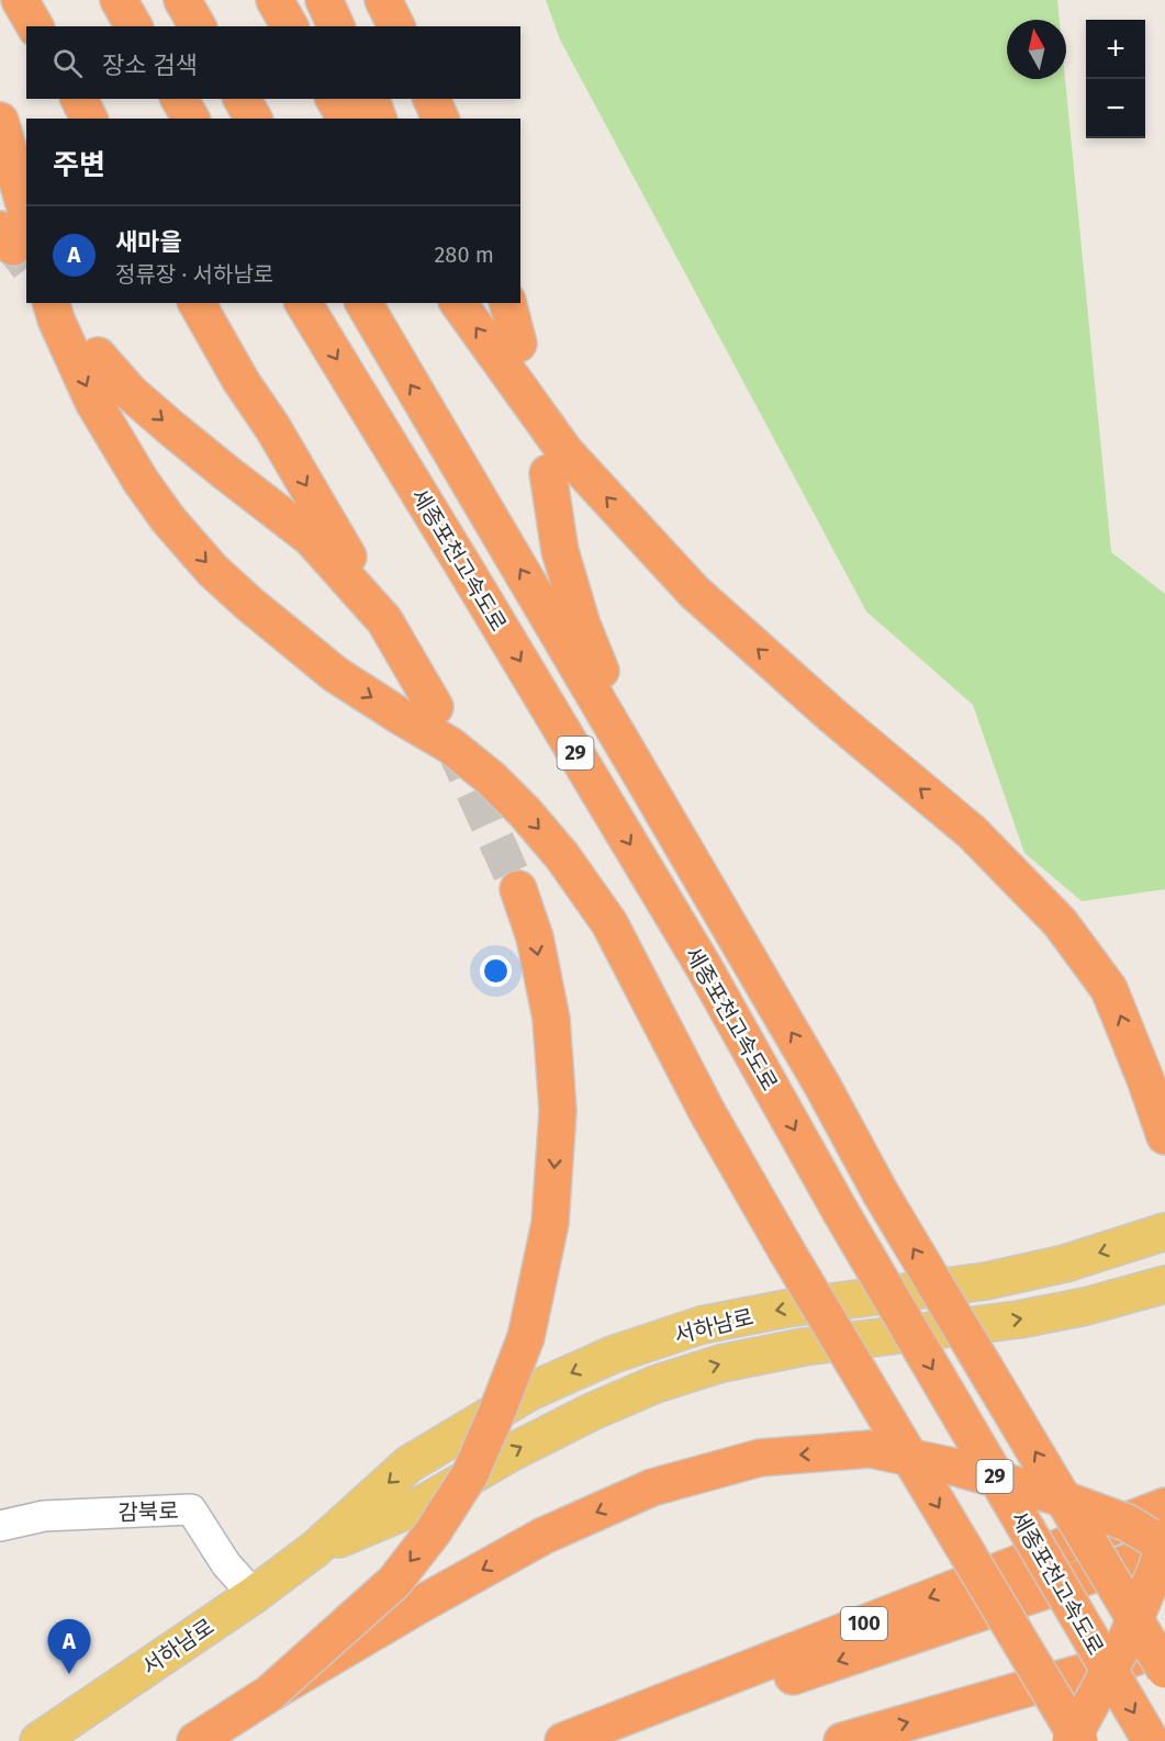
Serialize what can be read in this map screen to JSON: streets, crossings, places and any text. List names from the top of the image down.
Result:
{
  "streets": {
    "highway": ["세종포천고속도로", "29", "100"],
    "main road": ["서하남로"],
    "street": ["감북로"]
  },
  "crossings": [
    ["서하남로", "감북로"]
  ],
  "north": "top",
  "page": {
    "map_buttons": ["+", "−"],
    "search": "장소 검색",
    "heading": "주변",
    "list": [
      {
        "mark": "A",
        "name": "새마을",
        "note": "정류장 · 서하남로",
        "value": "280 m"
      }
    ],
    "pins": "A"
  }
}
